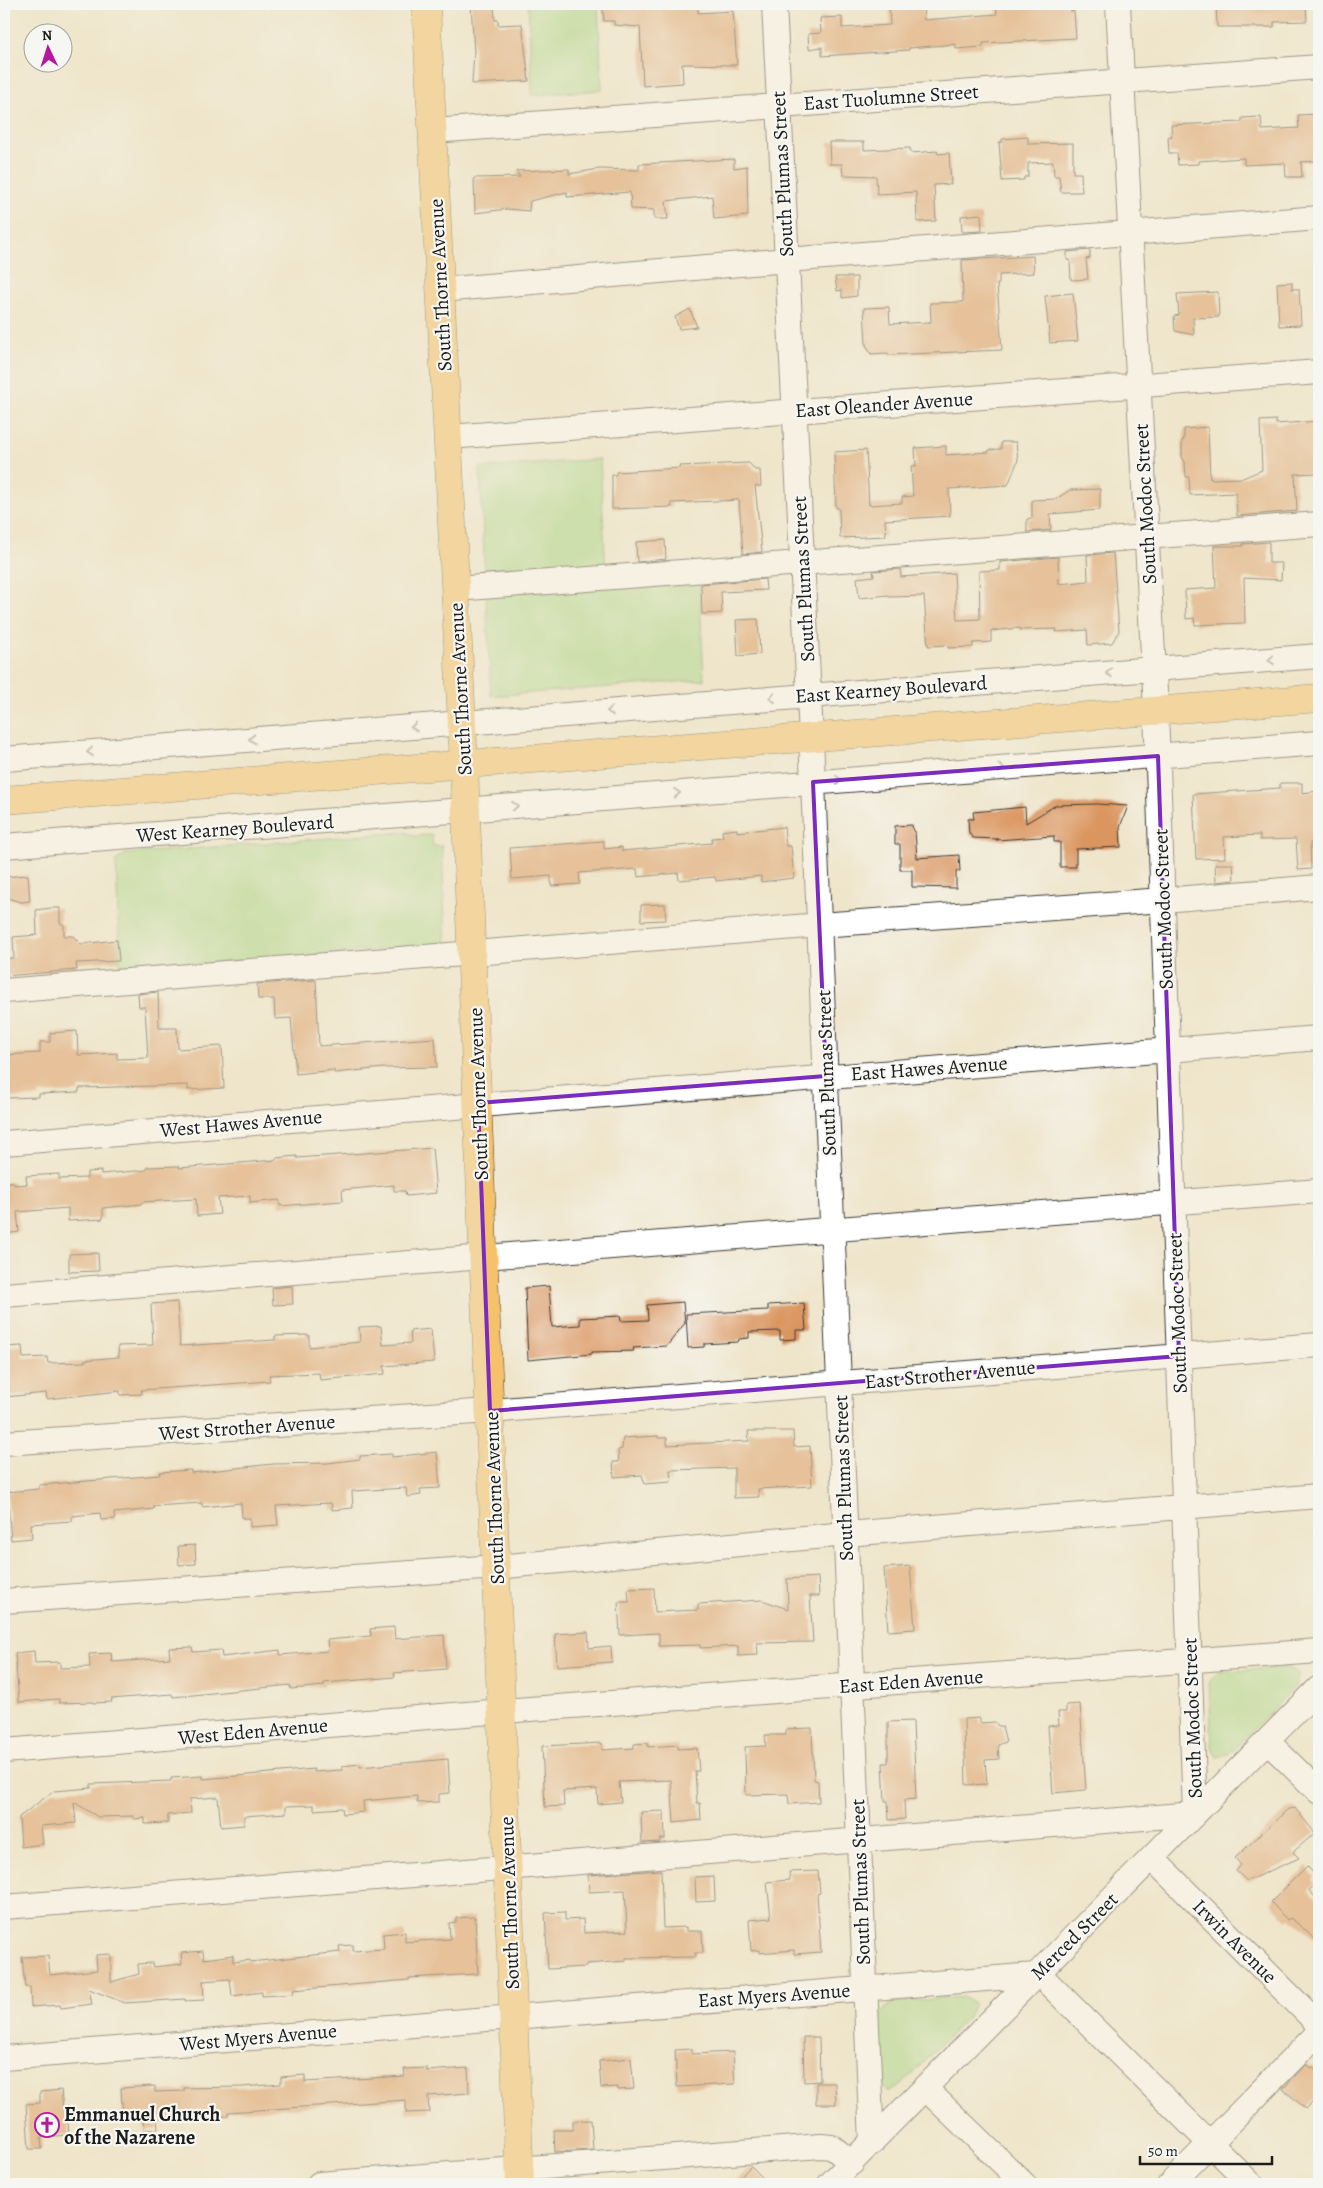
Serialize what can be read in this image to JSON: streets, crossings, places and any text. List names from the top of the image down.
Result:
{
  "streets": {
    "main road": ["South Thorne Avenue", "East Kearney Boulevard"],
    "street": [
      "East Tuolumne Street",
      "South Plumas Street",
      "East Oleander Avenue",
      "South Modoc Street",
      "West Kearney Boulevard",
      "East Hawes Avenue",
      "West Hawes Avenue",
      "East Strother Avenue",
      "West Strother Avenue",
      "East Eden Avenue",
      "West Eden Avenue",
      "Merced Street",
      "Irwin Avenue",
      "East Myers Avenue",
      "West Myers Avenue"
    ]
  },
  "crossings": [
    ["East Tuolumne Street", "South Plumas Street"],
    ["East Tuolumne Street", "South Thorne Avenue"],
    ["East Tuolumne Street", "South Modoc Street"],
    ["South Plumas Street", "East Oleander Avenue"],
    ["South Plumas Street", "East Kearney Boulevard"],
    ["South Plumas Street", "East Hawes Avenue"],
    ["South Plumas Street", "East Strother Avenue"],
    ["South Plumas Street", "East Eden Avenue"],
    ["South Plumas Street", "Merced Street"],
    ["South Plumas Street", "East Myers Avenue"],
    ["South Thorne Avenue", "East Oleander Avenue"],
    ["South Thorne Avenue", "East Kearney Boulevard"],
    ["South Thorne Avenue", "West Kearney Boulevard"],
    ["South Thorne Avenue", "East Hawes Avenue"],
    ["South Thorne Avenue", "West Hawes Avenue"],
    ["South Thorne Avenue", "East Strother Avenue"],
    ["South Thorne Avenue", "West Strother Avenue"],
    ["South Thorne Avenue", "East Eden Avenue"],
    ["South Thorne Avenue", "West Eden Avenue"],
    ["South Thorne Avenue", "East Myers Avenue"],
    ["South Thorne Avenue", "West Myers Avenue"],
    ["East Oleander Avenue", "South Modoc Street"],
    ["South Modoc Street", "East Kearney Boulevard"],
    ["South Modoc Street", "East Hawes Avenue"],
    ["South Modoc Street", "East Strother Avenue"],
    ["South Modoc Street", "East Eden Avenue"],
    ["South Modoc Street", "Merced Street"],
    ["East Hawes Avenue", "West Hawes Avenue"],
    ["East Strother Avenue", "West Strother Avenue"],
    ["East Eden Avenue", "West Eden Avenue"],
    ["Merced Street", "Irwin Avenue"],
    ["Merced Street", "East Myers Avenue"],
    ["East Myers Avenue", "West Myers Avenue"]
  ],
  "places": {
    "church": ["Emmanuel Church of the Nazarene"]
  },
  "scale_bar": "50 m",
  "north": "top"
}
